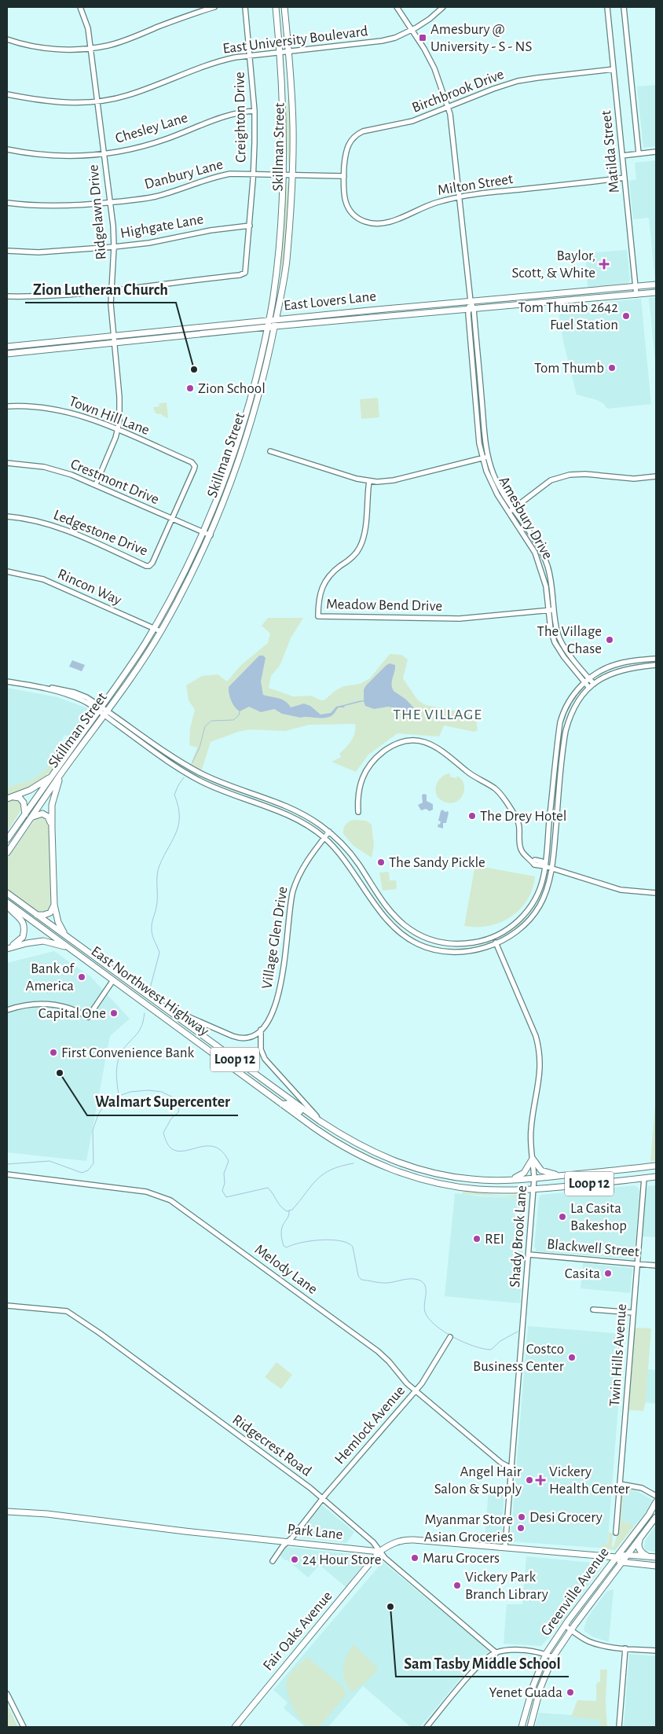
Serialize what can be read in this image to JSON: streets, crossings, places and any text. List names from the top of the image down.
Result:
{
  "streets": {
    "main road": [
      "Skillman Street",
      "East Lovers Lane",
      "East Northwest Highway",
      "Loop 12",
      "Park Lane",
      "Greenville Avenue",
      "Fair Oaks Avenue"
    ],
    "street": [
      "East University Boulevard",
      "Birchbrook Drive",
      "Creighton Drive",
      "Chesley Lane",
      "Matilda Street",
      "Danbury Lane",
      "Milton Street",
      "Ridgelawn Drive",
      "Highgate Lane",
      "Town Hill Lane",
      "Crestmont Drive",
      "Amesbury Drive",
      "Ledgestone Drive",
      "Rincon Way",
      "Meadow Bend Drive",
      "Village Glen Drive",
      "Shady Brook Lane",
      "Blackwell Street",
      "Melody Lane",
      "Twin Hills Avenue",
      "Hemlock Avenue",
      "Ridgecrest Road"
    ]
  },
  "crossings": [
    ["East University Boulevard", "Creighton Drive"],
    ["East University Boulevard", "Skillman Street"],
    ["East University Boulevard", "Ridgelawn Drive"],
    ["East University Boulevard", "Amesbury Drive"],
    ["Birchbrook Drive", "Matilda Street"],
    ["Birchbrook Drive", "Danbury Lane"],
    ["Birchbrook Drive", "Milton Street"],
    ["Birchbrook Drive", "Amesbury Drive"],
    ["Creighton Drive", "Chesley Lane"],
    ["Creighton Drive", "Danbury Lane"],
    ["Creighton Drive", "Ridgelawn Drive"],
    ["Creighton Drive", "Highgate Lane"],
    ["Chesley Lane", "Ridgelawn Drive"],
    ["Skillman Street", "Danbury Lane"],
    ["Skillman Street", "East Lovers Lane"],
    ["Skillman Street", "Crestmont Drive"],
    ["Skillman Street", "Rincon Way"],
    ["Matilda Street", "Milton Street"],
    ["Matilda Street", "East Lovers Lane"],
    ["Danbury Lane", "Milton Street"],
    ["Danbury Lane", "Ridgelawn Drive"],
    ["Milton Street", "Amesbury Drive"],
    ["Ridgelawn Drive", "Highgate Lane"],
    ["Ridgelawn Drive", "East Lovers Lane"],
    ["Ridgelawn Drive", "Town Hill Lane"],
    ["Ridgelawn Drive", "Crestmont Drive"],
    ["East Lovers Lane", "Amesbury Drive"],
    ["Town Hill Lane", "Ledgestone Drive"],
    ["Crestmont Drive", "Ledgestone Drive"],
    ["Amesbury Drive", "Meadow Bend Drive"],
    ["East Northwest Highway", "Shady Brook Lane"],
    ["East Northwest Highway", "Twin Hills Avenue"],
    ["Shady Brook Lane", "Blackwell Street"],
    ["Shady Brook Lane", "Melody Lane"],
    ["Blackwell Street", "Twin Hills Avenue"],
    ["Melody Lane", "Hemlock Avenue"],
    ["Hemlock Avenue", "Ridgecrest Road"],
    ["Hemlock Avenue", "Park Lane"],
    ["Ridgecrest Road", "Park Lane"],
    ["Ridgecrest Road", "Fair Oaks Avenue"],
    ["Park Lane", "Fair Oaks Avenue"]
  ],
  "districts": ["THE VILLAGE"],
  "places": {
    "transit": ["Amesbury @ University - S - NS"],
    "health": ["Baylor, Scott, & White", "Vickery Health Center"],
    "other": [
      "Tom Thumb 2642 Fuel Station",
      "Tom Thumb",
      "Zion Lutheran Church",
      "Zion School",
      "The Village Chase",
      "The Drey Hotel",
      "The Sandy Pickle",
      "Bank of America",
      "Capital One",
      "First Convenience Bank",
      "Walmart Supercenter",
      "La Casita Bakeshop",
      "REI",
      "Casita",
      "Costco Business Center",
      "Angel Hair Salon & Supply",
      "Desi Grocery",
      "Myanmar Store Asian Groceries",
      "Maru Grocers",
      "24 Hour Store",
      "Vickery Park Branch Library",
      "Sam Tasby Middle School",
      "Yenet Guada"
    ]
  }
}
